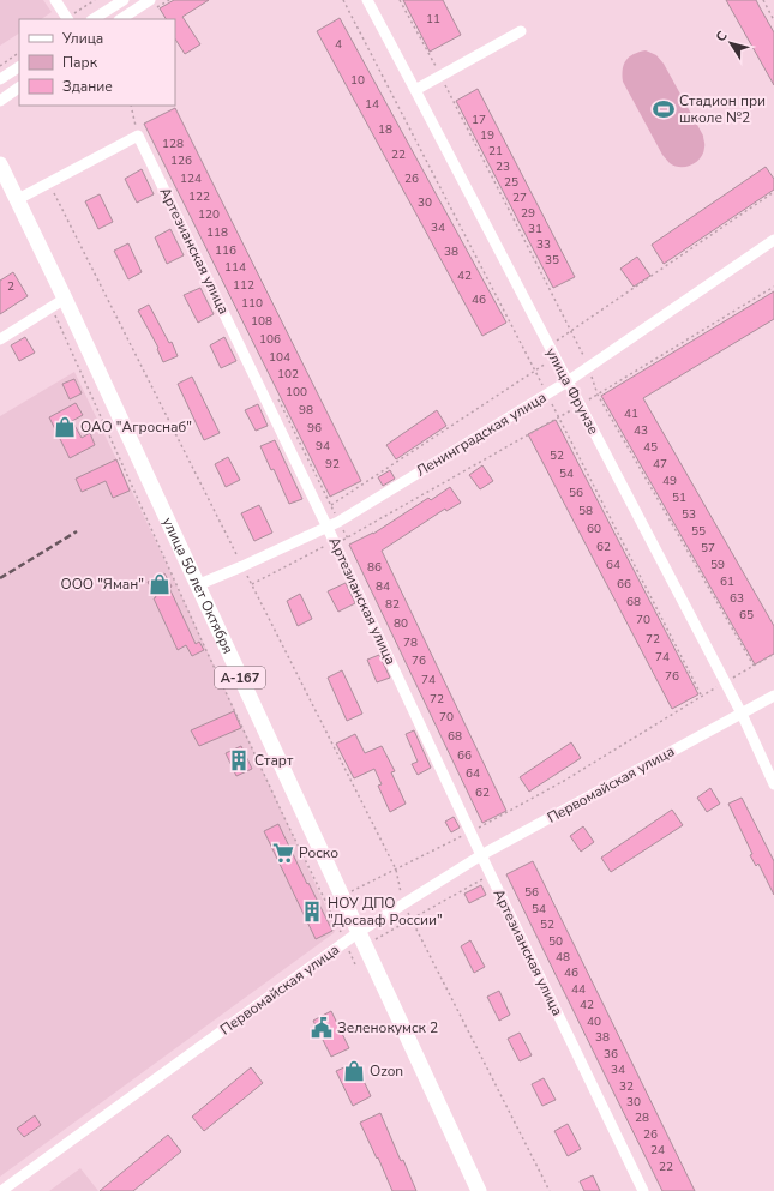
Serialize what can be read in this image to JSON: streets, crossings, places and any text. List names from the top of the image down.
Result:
{
  "streets": {
    "highway": ["улица 50 лет Октября", "А-167"],
    "street": [
      "Артезианская улица",
      "улица Фрунзе",
      "Ленинградская улица",
      "Первомайская улица"
    ]
  },
  "crossings": [
    ["Артезианская улица", "Ленинградская улица"],
    ["Артезианская улица", "Первомайская улица"],
    ["улица Фрунзе", "Ленинградская улица"],
    ["улица Фрунзе", "Первомайская улица"],
    ["Ленинградская улица", "улица 50 лет Октября"],
    ["улица 50 лет Октября", "Первомайская улица"]
  ],
  "places": {
    "sports": ["Стадион при школе №2"],
    "shop": ["ОАО \"Агроснаб\"", "ООО \"Яман\"", "Ozon"],
    "building": ["Старт", "НОУ ДПО \"Досааф России\""],
    "supermarket": ["Роско"],
    "public building": ["Зеленокумск 2"]
  },
  "house_numbers": [
    "11",
    "4",
    "10",
    "14",
    "17",
    "18",
    "19",
    "128",
    "21",
    "22",
    "126",
    "23",
    "124",
    "26",
    "25",
    "122",
    "27",
    "30",
    "29",
    "120",
    "34",
    "31",
    "118",
    "33",
    "116",
    "38",
    "35",
    "114",
    "42",
    "112",
    "2",
    "46",
    "110",
    "108",
    "106",
    "104",
    "102",
    "100",
    "98",
    "41",
    "96",
    "43",
    "94",
    "45",
    "52",
    "92",
    "47",
    "54",
    "49",
    "56",
    "51",
    "58",
    "53",
    "60",
    "55",
    "62",
    "57",
    "64",
    "59",
    "86",
    "61",
    "66",
    "84",
    "63",
    "68",
    "82",
    "65",
    "70",
    "80",
    "72",
    "78",
    "74",
    "76",
    "76",
    "74",
    "72",
    "70",
    "68",
    "66",
    "64",
    "62",
    "56",
    "54",
    "52",
    "50",
    "48",
    "46",
    "44",
    "42",
    "40",
    "38",
    "36",
    "34",
    "32",
    "30",
    "28",
    "26",
    "24",
    "22"
  ],
  "legend": ["Улица", "Парк", "Здание"],
  "north": "top left"
}
